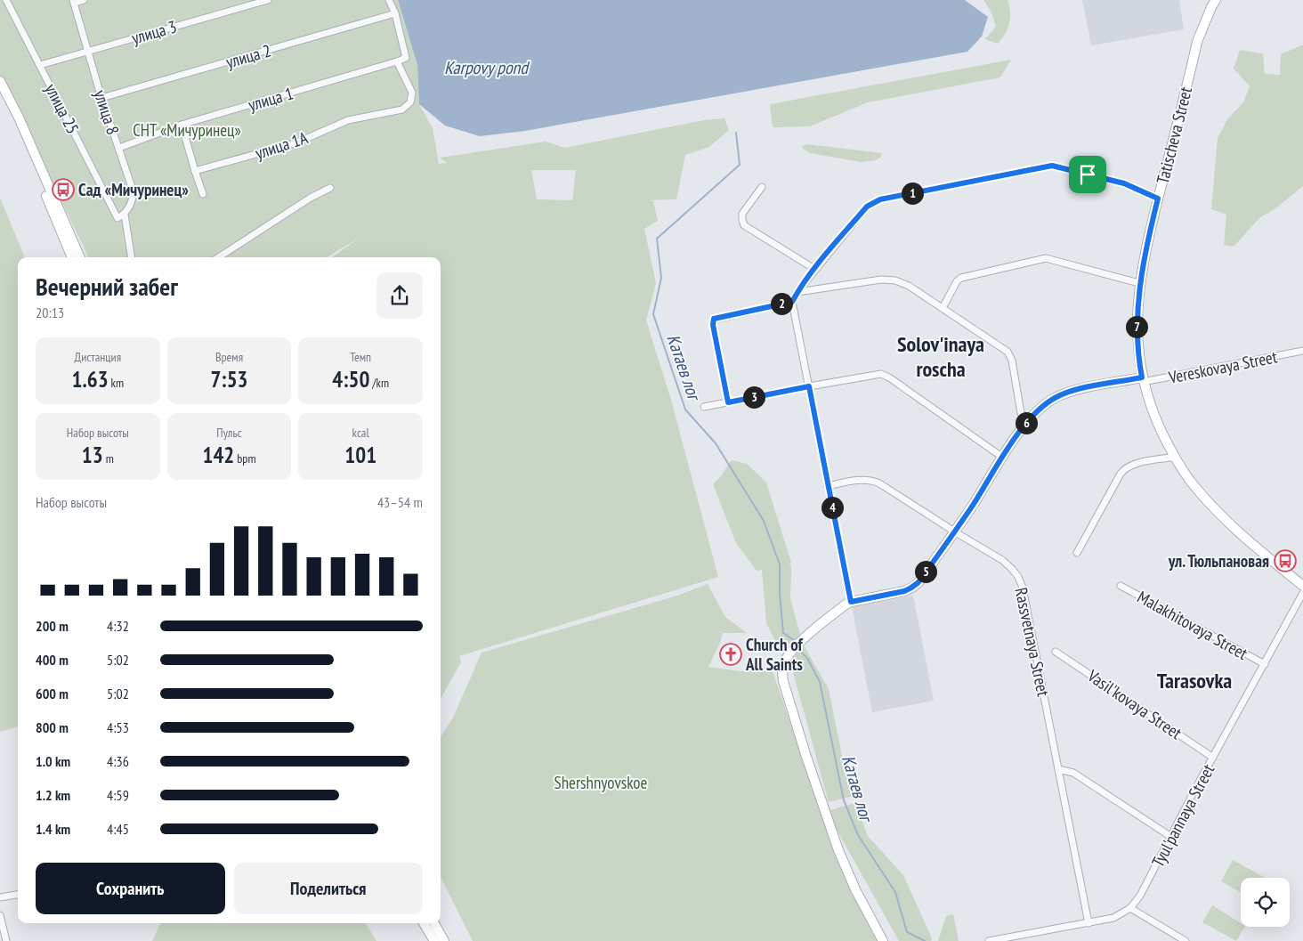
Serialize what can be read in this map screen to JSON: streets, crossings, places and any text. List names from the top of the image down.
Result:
{
  "streets": {
    "street": [
      "улица 3",
      "улица 2",
      "улица 1",
      "улица 25",
      "улица 8",
      "Tatischeva Street",
      "улица 1А",
      "Vereskovaya Street",
      "Malakhitovaya Street",
      "Rassvetnaya Street",
      "Vasil'kovaya Street",
      "Tyul'pannaya Street"
    ]
  },
  "crossings": [
    ["улица 3", "улица 25"],
    ["улица 3", "улица 8"],
    ["улица 2", "улица 8"],
    ["улица 1", "улица 8"],
    ["улица 1", "улица 1А"],
    ["улица 25", "улица 8"],
    ["Tatischeva Street", "Vereskovaya Street"],
    ["Malakhitovaya Street", "Tyul'pannaya Street"],
    ["Rassvetnaya Street", "Tyul'pannaya Street"],
    ["Vasil'kovaya Street", "Tyul'pannaya Street"]
  ],
  "districts": ["Solov'inaya roscha", "Tarasovka"],
  "water": ["Karpovy pond", "Катаев лог"],
  "parks": ["СНТ «Мичуринец»", "Shershnyovskoe"],
  "places": {
    "bus stop": ["Сад «Мичуринец»", "ул. Тюльпановая"],
    "church": ["Church of All Saints"]
  },
  "page": {
    "pins": [
      "1",
      "2",
      "7",
      "3",
      "6",
      "4",
      "5"
    ],
    "heading": ["Вечерний забег", "20:13"],
    "stats": [
      ["Дистанция", "1.63 km"],
      ["Время", "7:53"],
      ["Темп", "4:50 /km"],
      ["Набор высоты", "13 m"],
      ["Пульс", "142 bpm"],
      ["kcal", "101"]
    ],
    "chart": ["Набор высоты", "43–54 m"],
    "list": [
      {
        "name": "200 m",
        "note": "4:32"
      },
      {
        "name": "400 m",
        "note": "5:02"
      },
      {
        "name": "600 m",
        "note": "5:02"
      },
      {
        "name": "800 m",
        "note": "4:53"
      },
      {
        "name": "1.0 km",
        "note": "4:36"
      },
      {
        "name": "1.2 km",
        "note": "4:59"
      },
      {
        "name": "1.4 km",
        "note": "4:45"
      }
    ],
    "buttons": ["Сохранить", "Поделиться"]
  }
}
